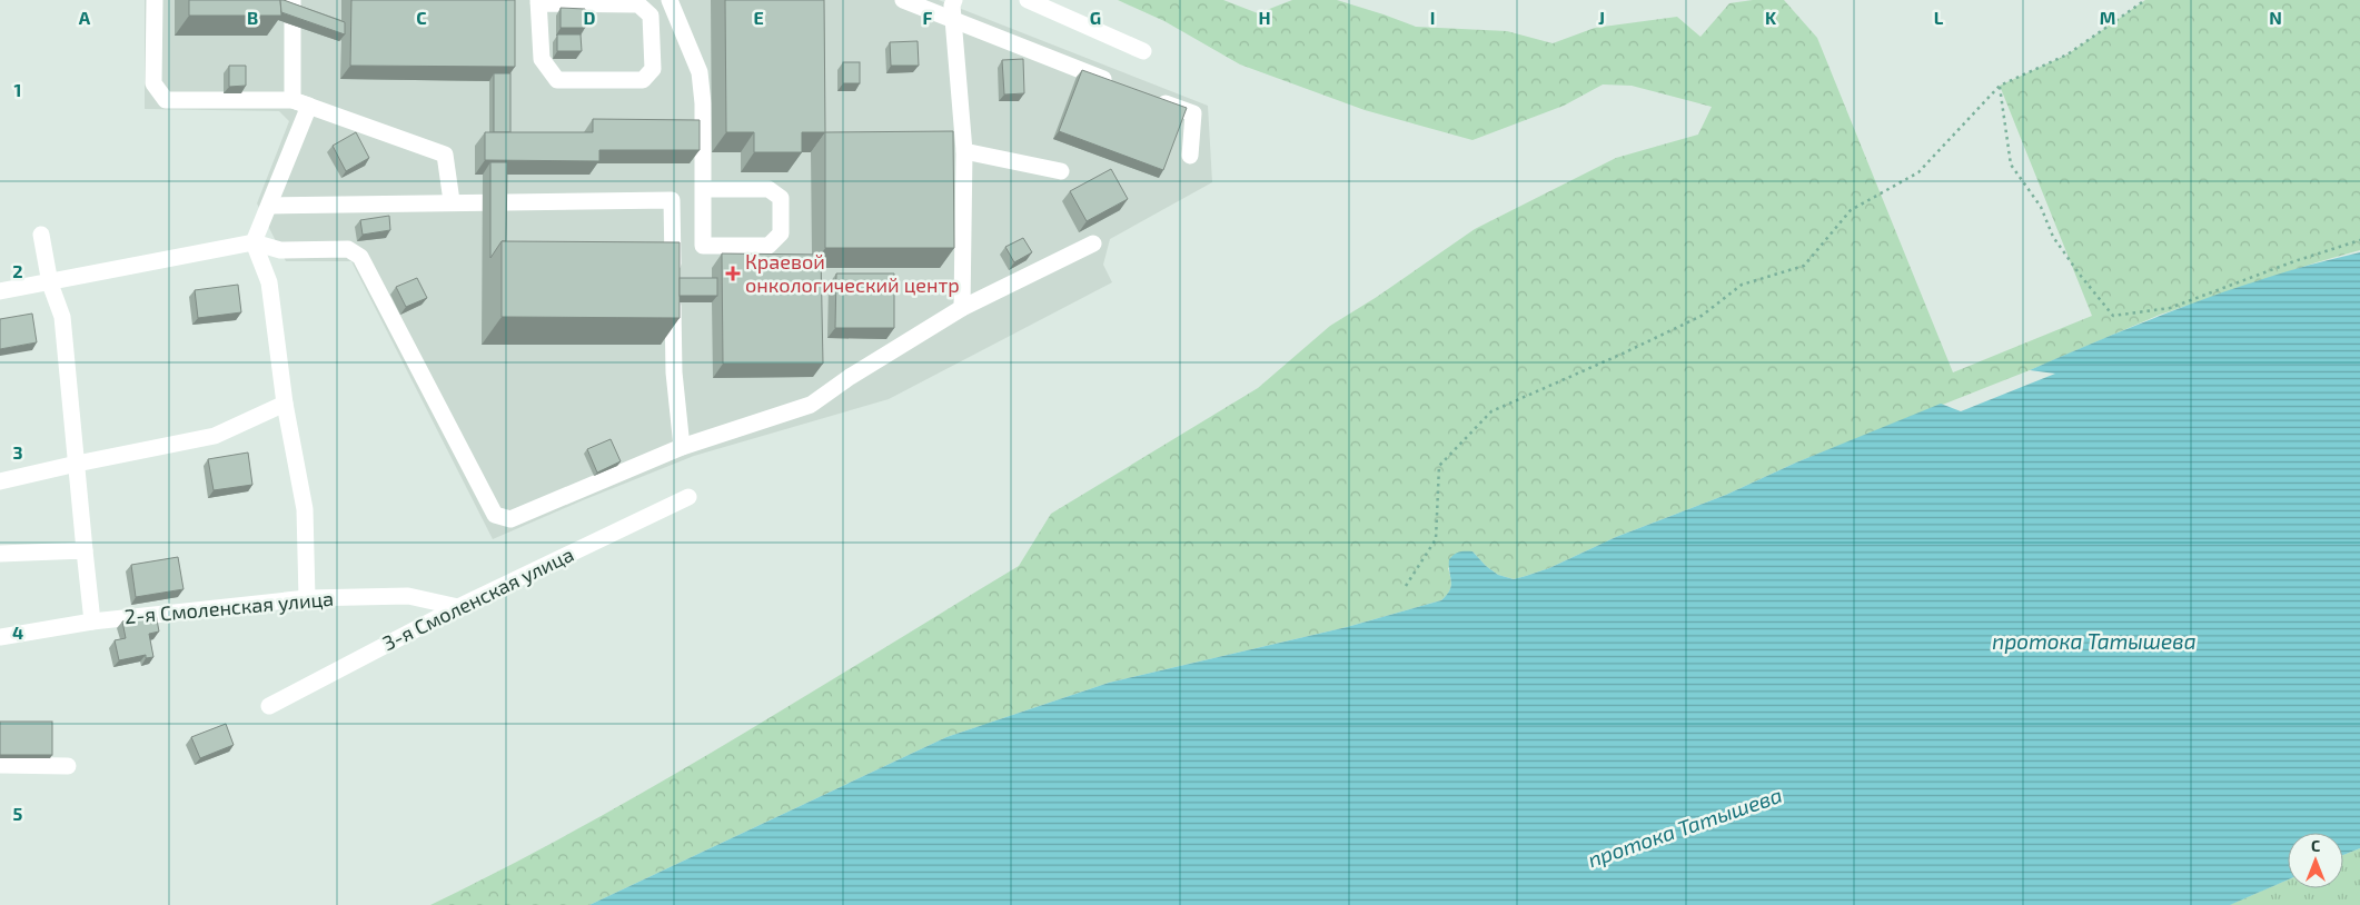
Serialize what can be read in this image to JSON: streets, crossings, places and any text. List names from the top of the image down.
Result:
{
  "streets": {
    "street": ["3-я Смоленская улица", "2-я Смоленская улица"]
  },
  "crossings": [
    ["3-я Смоленская улица", "2-я Смоленская улица"]
  ],
  "water": ["протока Татышева"],
  "places": {
    "health": ["Краевой онкологический центр"]
  },
  "north": "top",
  "grid": {
    "columns": [
      "A",
      "B",
      "C",
      "D",
      "E",
      "F",
      "G",
      "H",
      "I",
      "J",
      "K",
      "L",
      "M",
      "N"
    ],
    "rows": [
      "1",
      "2",
      "3",
      "4",
      "5"
    ]
  }
}
